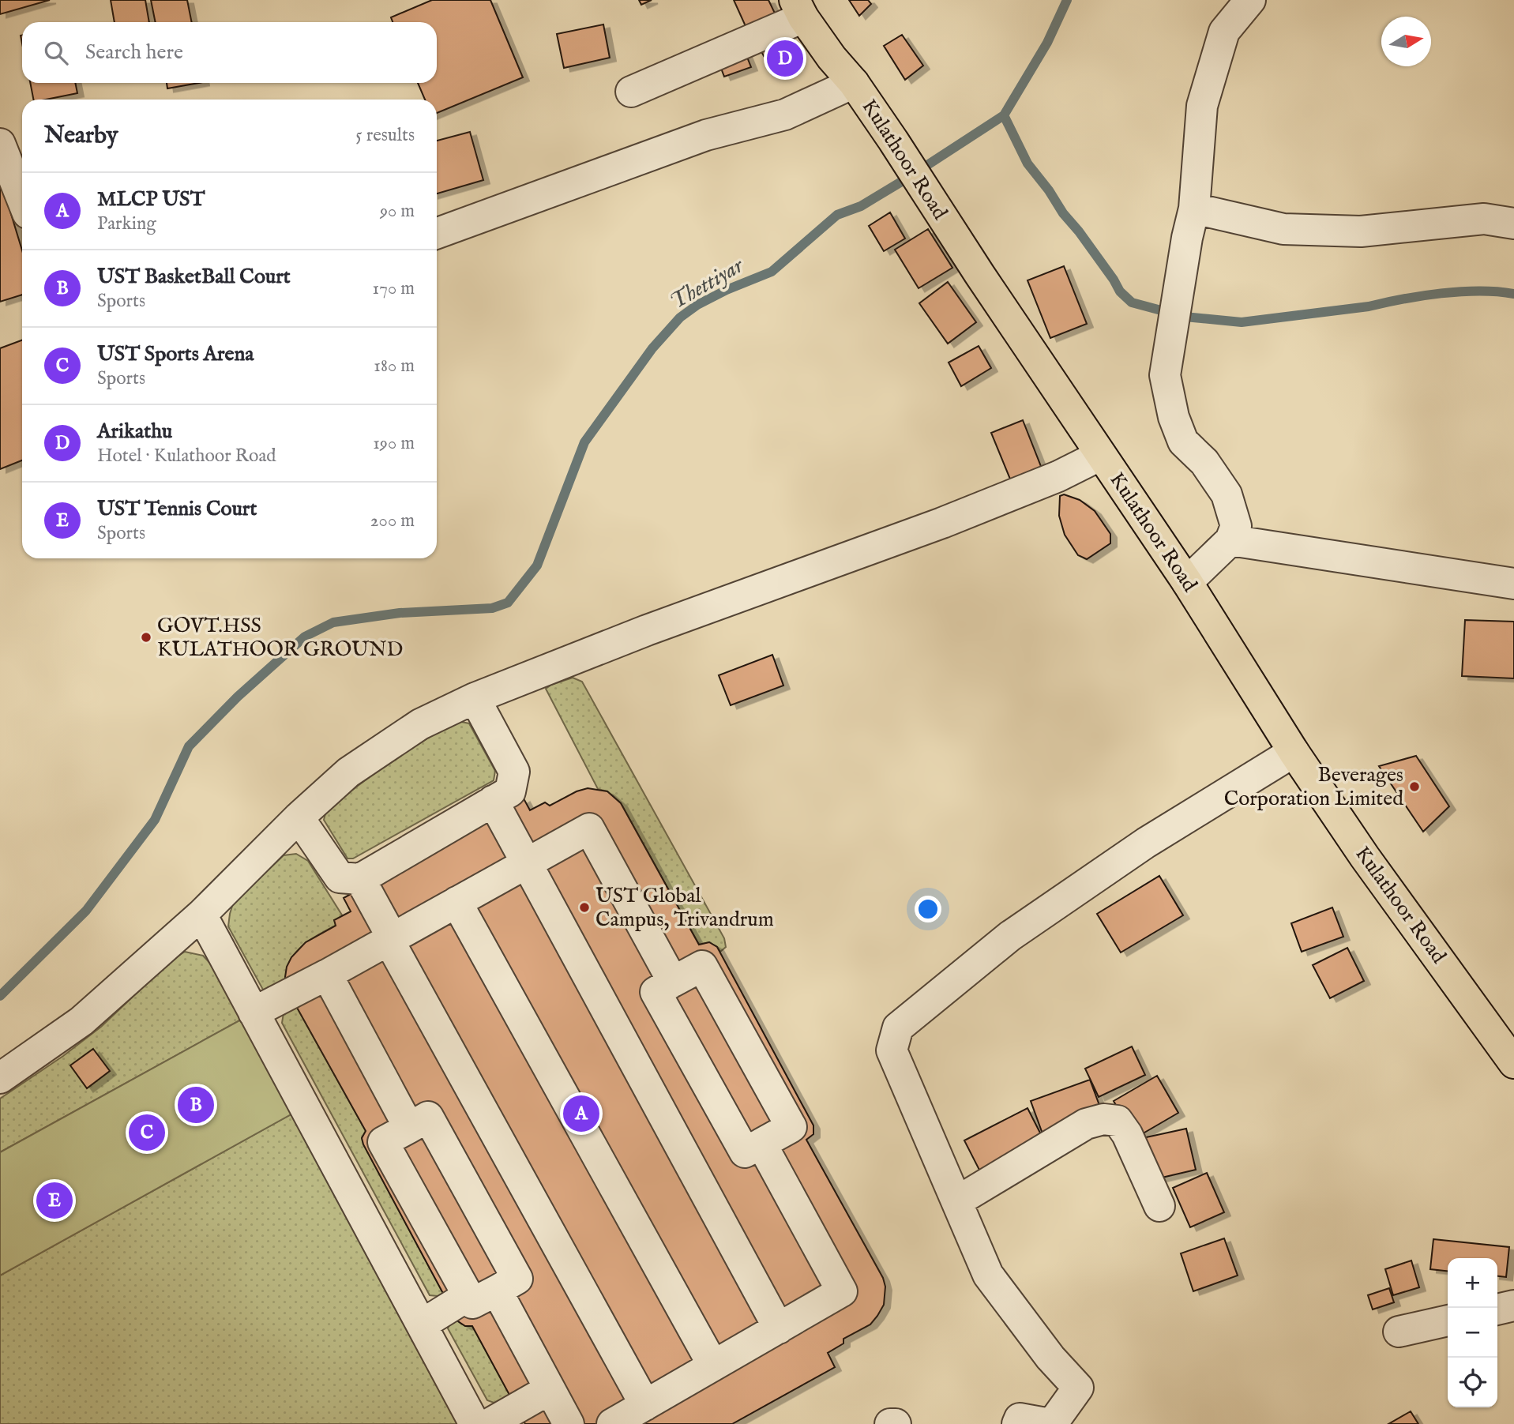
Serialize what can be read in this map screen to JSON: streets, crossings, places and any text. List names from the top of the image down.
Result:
{
  "streets": {
    "main road": ["Kulathoor Road"]
  },
  "water": ["Thettiyar"],
  "places": ["GOVT.HSS KULATHOOR GROUND", "Beverages Corporation Limited", "UST Global Campus, Trivandrum"],
  "north": "right",
  "page": {
    "search": "Search here",
    "pins": [
      "D",
      "B",
      "A",
      "C",
      "E"
    ],
    "heading": ["Nearby", "5 results"],
    "list": [
      {
        "mark": "A",
        "name": "MLCP UST",
        "note": "Parking",
        "value": "90 m"
      },
      {
        "mark": "B",
        "name": "UST BasketBall Court",
        "note": "Sports",
        "value": "170 m"
      },
      {
        "mark": "C",
        "name": "UST Sports Arena",
        "note": "Sports",
        "value": "180 m"
      },
      {
        "mark": "D",
        "name": "Arikathu",
        "note": "Hotel · Kulathoor Road",
        "value": "190 m"
      },
      {
        "mark": "E",
        "name": "UST Tennis Court",
        "note": "Sports",
        "value": "200 m"
      }
    ],
    "map_buttons": ["+", "−"]
  }
}
